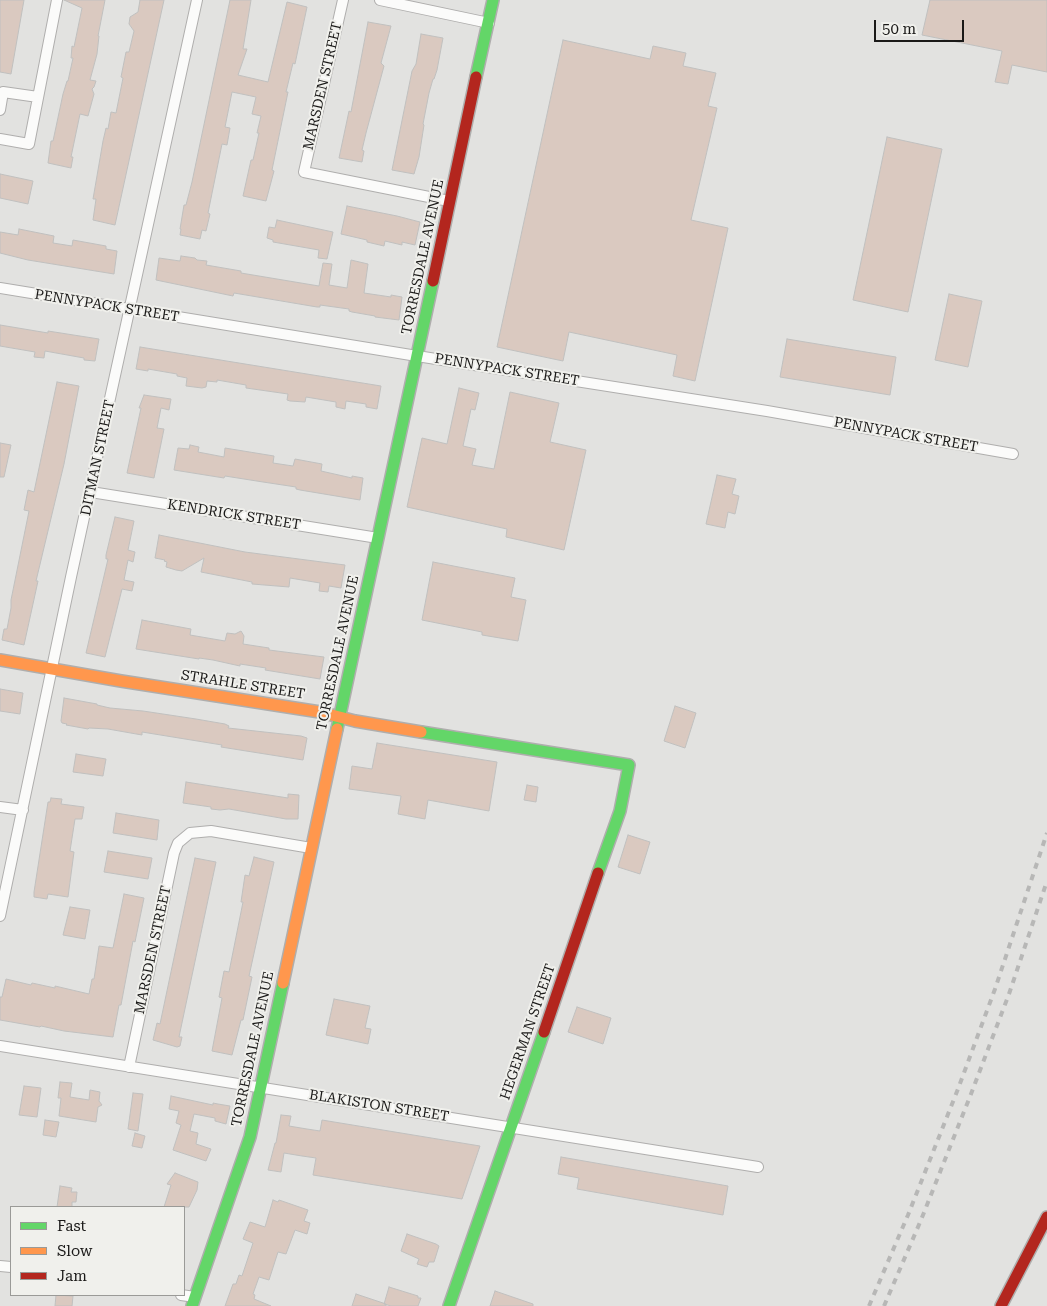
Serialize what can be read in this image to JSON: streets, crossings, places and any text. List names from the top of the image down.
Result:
{
  "streets": {
    "main road": ["TORRESDALE AVENUE", "STRAHLE STREET", "HEGERMAN STREET"],
    "street": [
      "MARSDEN STREET",
      "PENNYPACK STREET",
      "DITMAN STREET",
      "KENDRICK STREET",
      "BLAKISTON STREET"
    ]
  },
  "crossings": [
    ["MARSDEN STREET", "TORRESDALE AVENUE"],
    ["MARSDEN STREET", "BLAKISTON STREET"],
    ["TORRESDALE AVENUE", "PENNYPACK STREET"],
    ["TORRESDALE AVENUE", "KENDRICK STREET"],
    ["TORRESDALE AVENUE", "STRAHLE STREET"],
    ["TORRESDALE AVENUE", "BLAKISTON STREET"],
    ["PENNYPACK STREET", "DITMAN STREET"],
    ["DITMAN STREET", "KENDRICK STREET"],
    ["DITMAN STREET", "STRAHLE STREET"],
    ["STRAHLE STREET", "HEGERMAN STREET"],
    ["HEGERMAN STREET", "BLAKISTON STREET"]
  ],
  "legend": ["Fast", "Slow", "Jam"],
  "scale_bar": "50 m"
}
